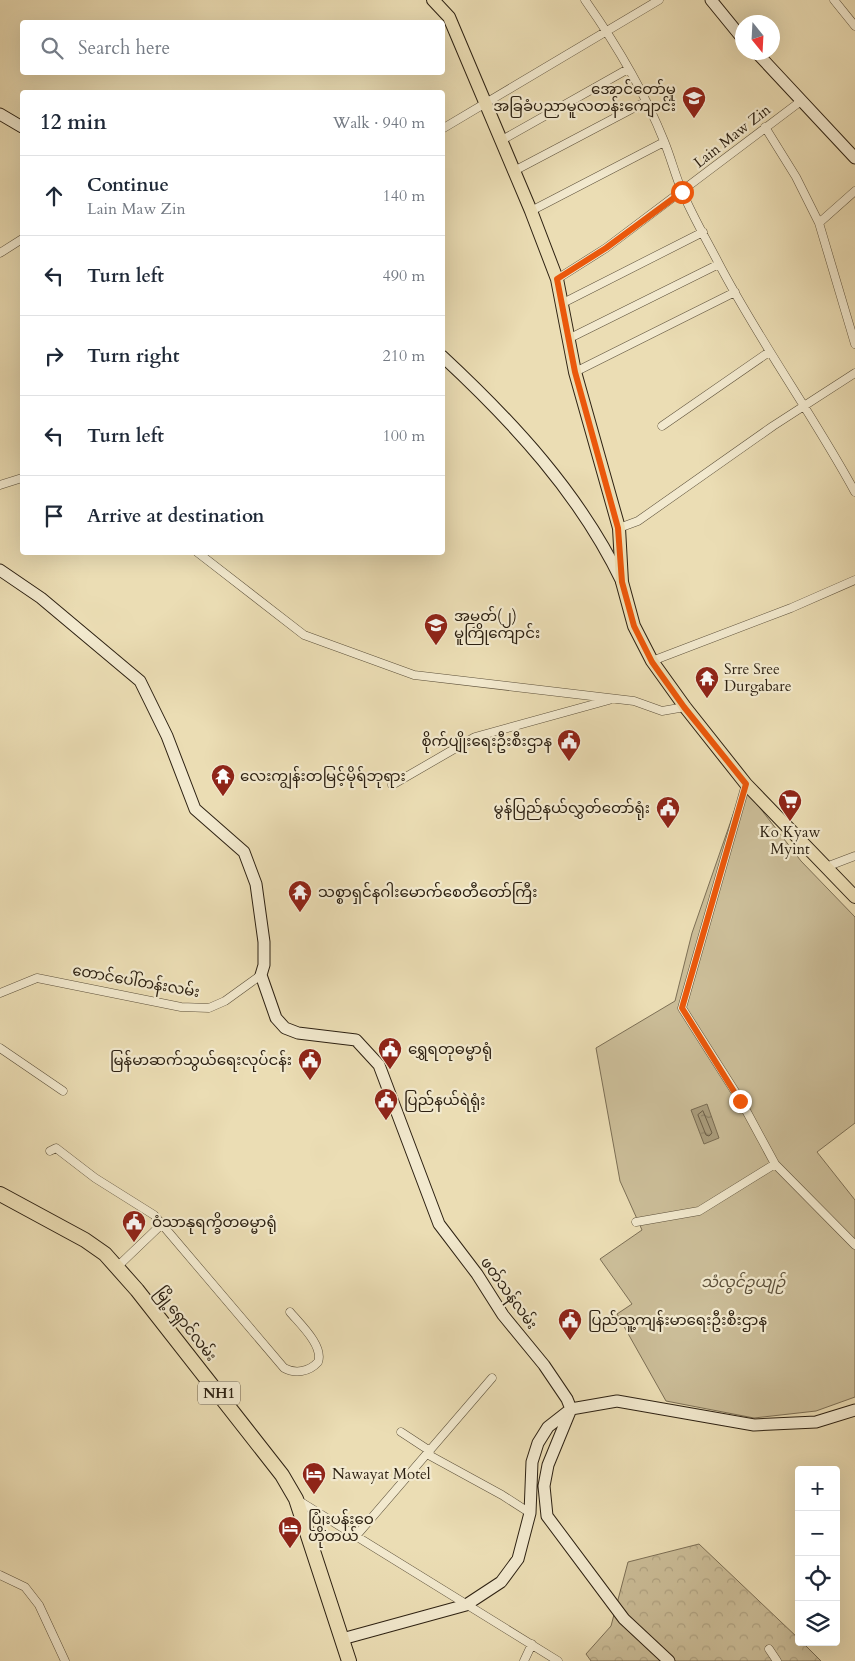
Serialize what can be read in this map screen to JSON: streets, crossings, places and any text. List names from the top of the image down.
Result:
{
  "streets": {
    "highway": ["မြို့ရှောင်လမ်း", "NH1"],
    "street": ["Lain Maw Zin", "တောင်ပေါ်တန်းလမ်း", "ဖတ်သန်လမ်း"]
  },
  "crossings": [
    ["တောင်ပေါ်တန်းလမ်း", "ဖတ်သန်လမ်း"]
  ],
  "parks": ["သံလွင်ဥယျဉ်"],
  "places": {
    "school or university": ["အောင်တော်မူ အခြခံပညာမူလတန်းကျောင်း", "အမှတ်(၂) မူကြိုကျောင်း"],
    "temple": ["Srre Sree Durgabare", "လေးကျွန်းတမြင့်မိုရ်ဘုရား", "သစ္စာရှင်နဂါးမောက်စေတီတော်ကြီး"],
    "public building": [
      "စိုက်ပျိုးရေးဦးစီးဌာန",
      "မွန်ပြည်နယ်လွှတ်တော်ရုံး",
      "ရွှေရတုဓမ္မာရုံ",
      "မြန်မာဆက်သွယ်ရေးလုပ်ငန်း",
      "ပြည်နယ်ရဲရုံး",
      "ဝံသာနုရက္ခိတဓမ္မာရုံ",
      "ပြည်သူ့ကျန်းမာရေးဦးစီးဌာန"
    ],
    "supermarket": ["Ko Kyaw Myint"],
    "hotel": ["Nawayat Motel", "ပြုံးပန်းဝေ ဟိုတယ်"]
  },
  "north": "bottom",
  "page": {
    "search": "Search here",
    "heading": ["12 min", "Walk · 940 m"],
    "list": [
      ["Continue", "Lain Maw Zin", "140 m"],
      ["Turn left", "490 m"],
      ["Turn right", "210 m"],
      ["Turn left", "100 m"],
      "Arrive at destination"
    ],
    "map_buttons": ["+", "−"]
  }
}
